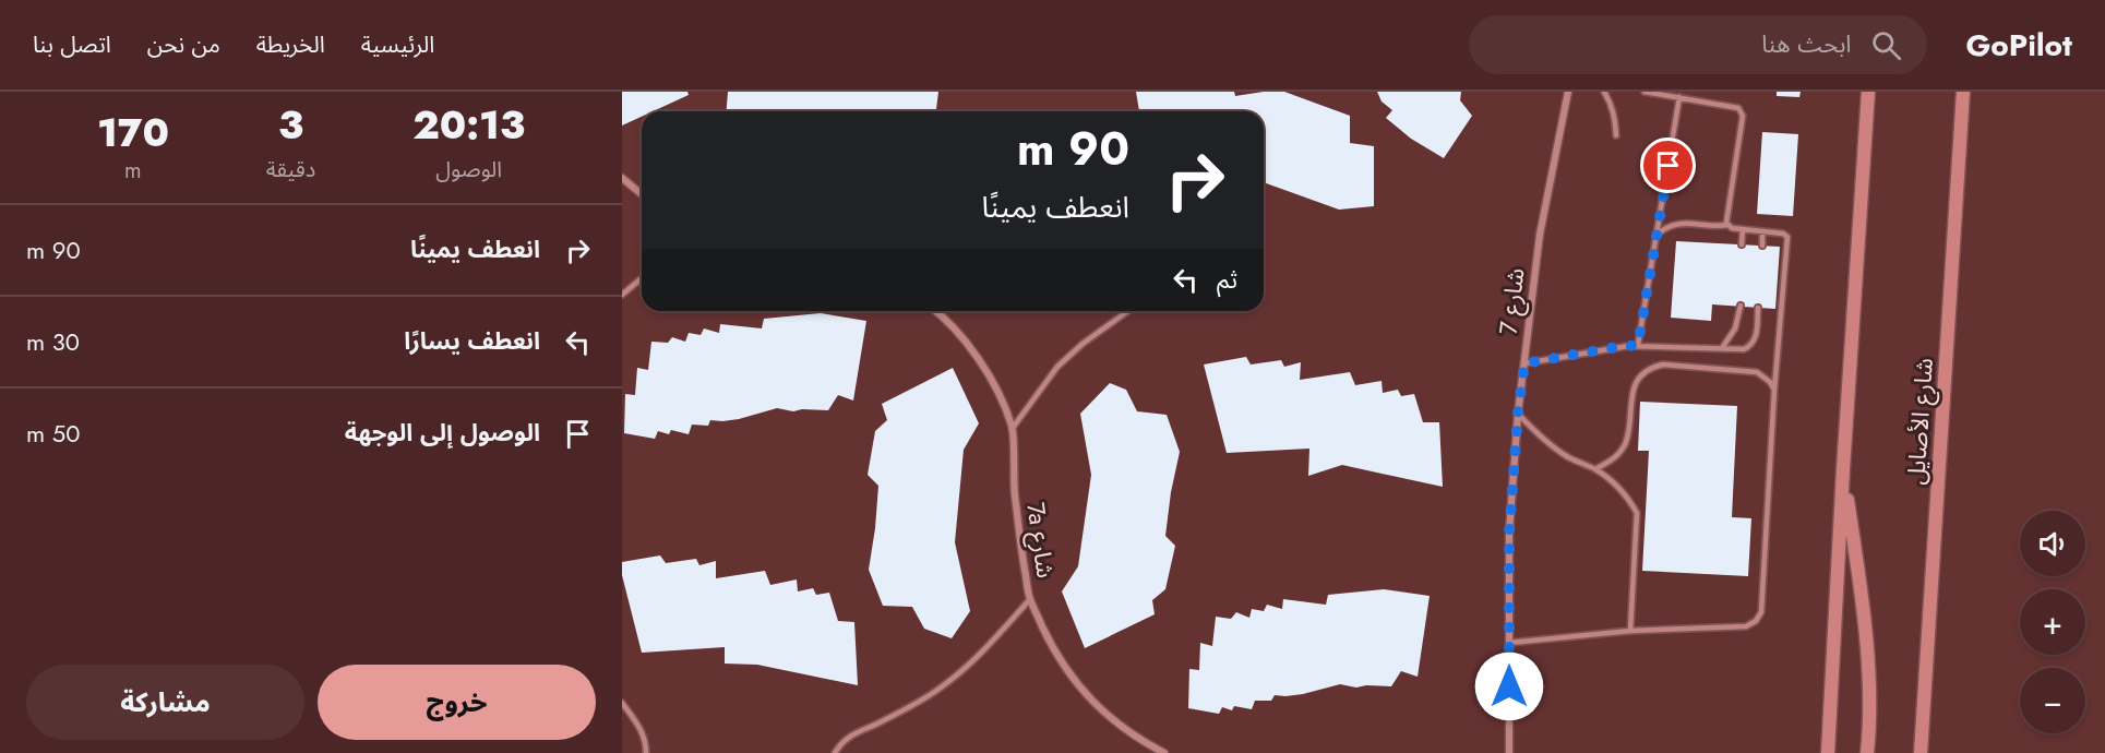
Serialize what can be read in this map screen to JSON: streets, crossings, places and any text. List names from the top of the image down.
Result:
{
  "streets": {
    "main road": ["شارع الأصايل"],
    "street": ["شارع 7", "7a شارع"]
  },
  "page": {
    "header": "GoPilot",
    "search": "ابحث هنا",
    "nav": [
      "الرئيسية",
      "الخريطة",
      "من نحن",
      "اتصل بنا"
    ],
    "eta": [
      "20:13",
      "الوصول",
      "3",
      "دقيقة",
      "170",
      "m"
    ],
    "turn": ["90 m", "انعطف يمينًا"],
    "list": [
      {
        "name": "انعطف يمينًا",
        "value": "90 m"
      },
      {
        "name": "انعطف يسارًا",
        "value": "30 m"
      },
      {
        "name": "الوصول إلى الوجهة",
        "value": "50 m"
      }
    ],
    "then": "ثم",
    "map_buttons": ["+", "−"],
    "buttons": ["خروج", "مشاركة"]
  }
}
